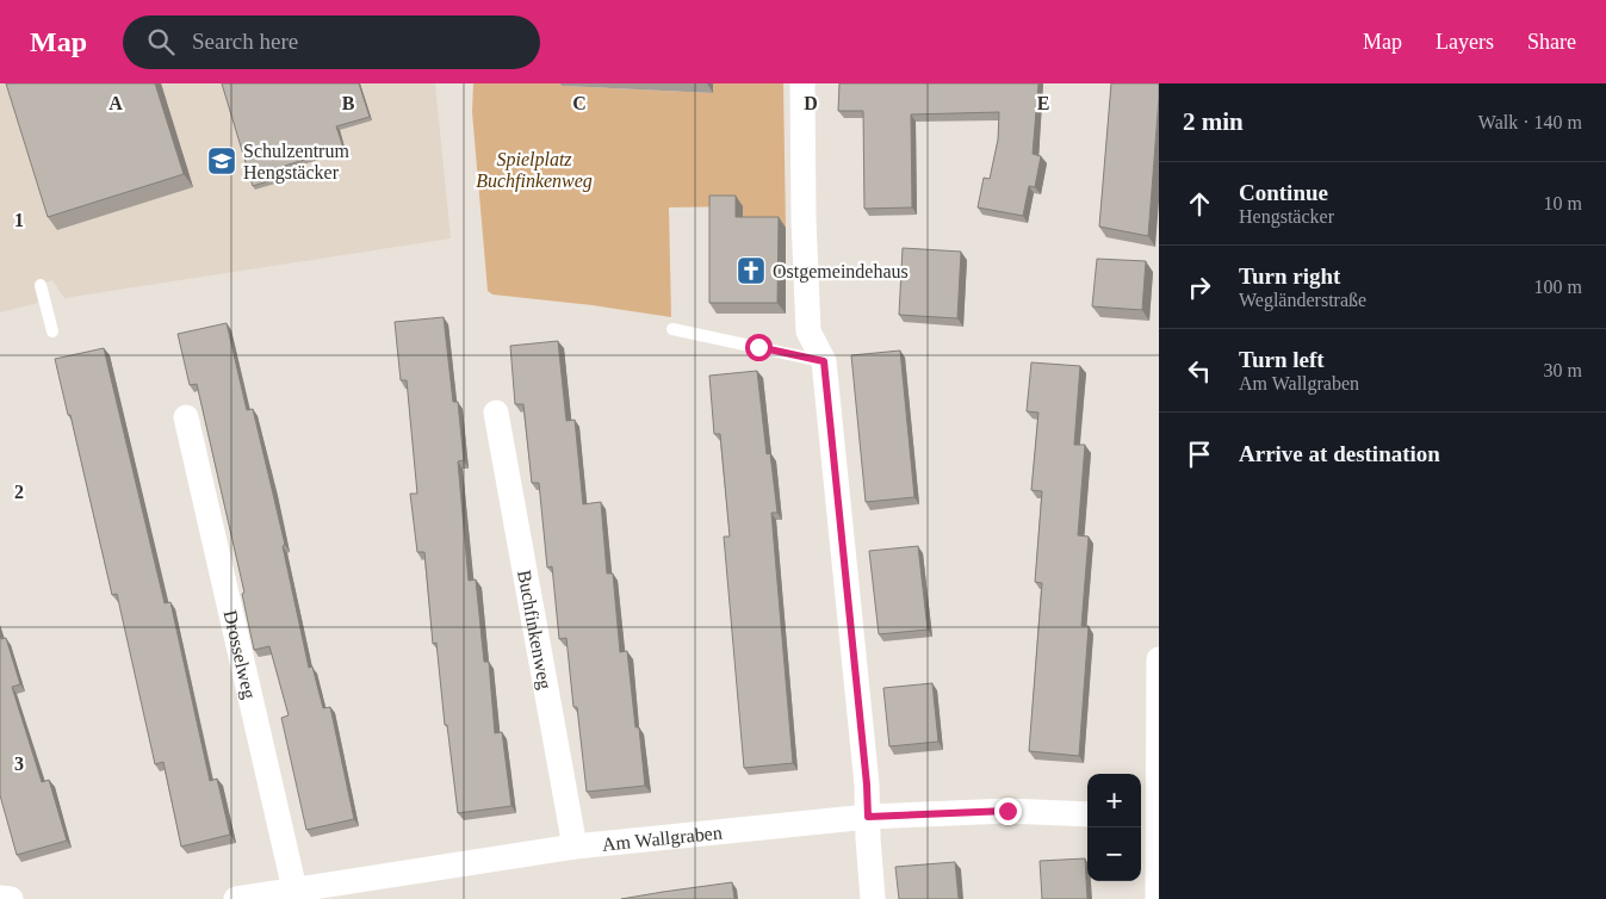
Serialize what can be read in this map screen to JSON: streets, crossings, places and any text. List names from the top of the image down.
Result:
{
  "streets": {
    "street": ["Buchfinkenweg", "Drosselweg", "Am Wallgraben"]
  },
  "crossings": [
    ["Buchfinkenweg", "Am Wallgraben"],
    ["Drosselweg", "Am Wallgraben"]
  ],
  "parks": ["Spielplatz Buchfinkenweg"],
  "places": {
    "school or university": ["Schulzentrum Hengstäcker"],
    "church": ["Ostgemeindehaus"]
  },
  "page": {
    "header": "Map",
    "search": "Search here",
    "nav": ["Map", "Layers", "Share"],
    "heading": ["2 min", "Walk · 140 m"],
    "list": [
      ["Continue", "Hengstäcker", "10 m"],
      ["Turn right", "Wegländerstraße", "100 m"],
      ["Turn left", "Am Wallgraben", "30 m"],
      "Arrive at destination"
    ],
    "map_buttons": ["+", "−"]
  },
  "grid": {
    "columns": [
      "A",
      "B",
      "C",
      "D",
      "E"
    ],
    "rows": ["1", "2", "3"]
  }
}
